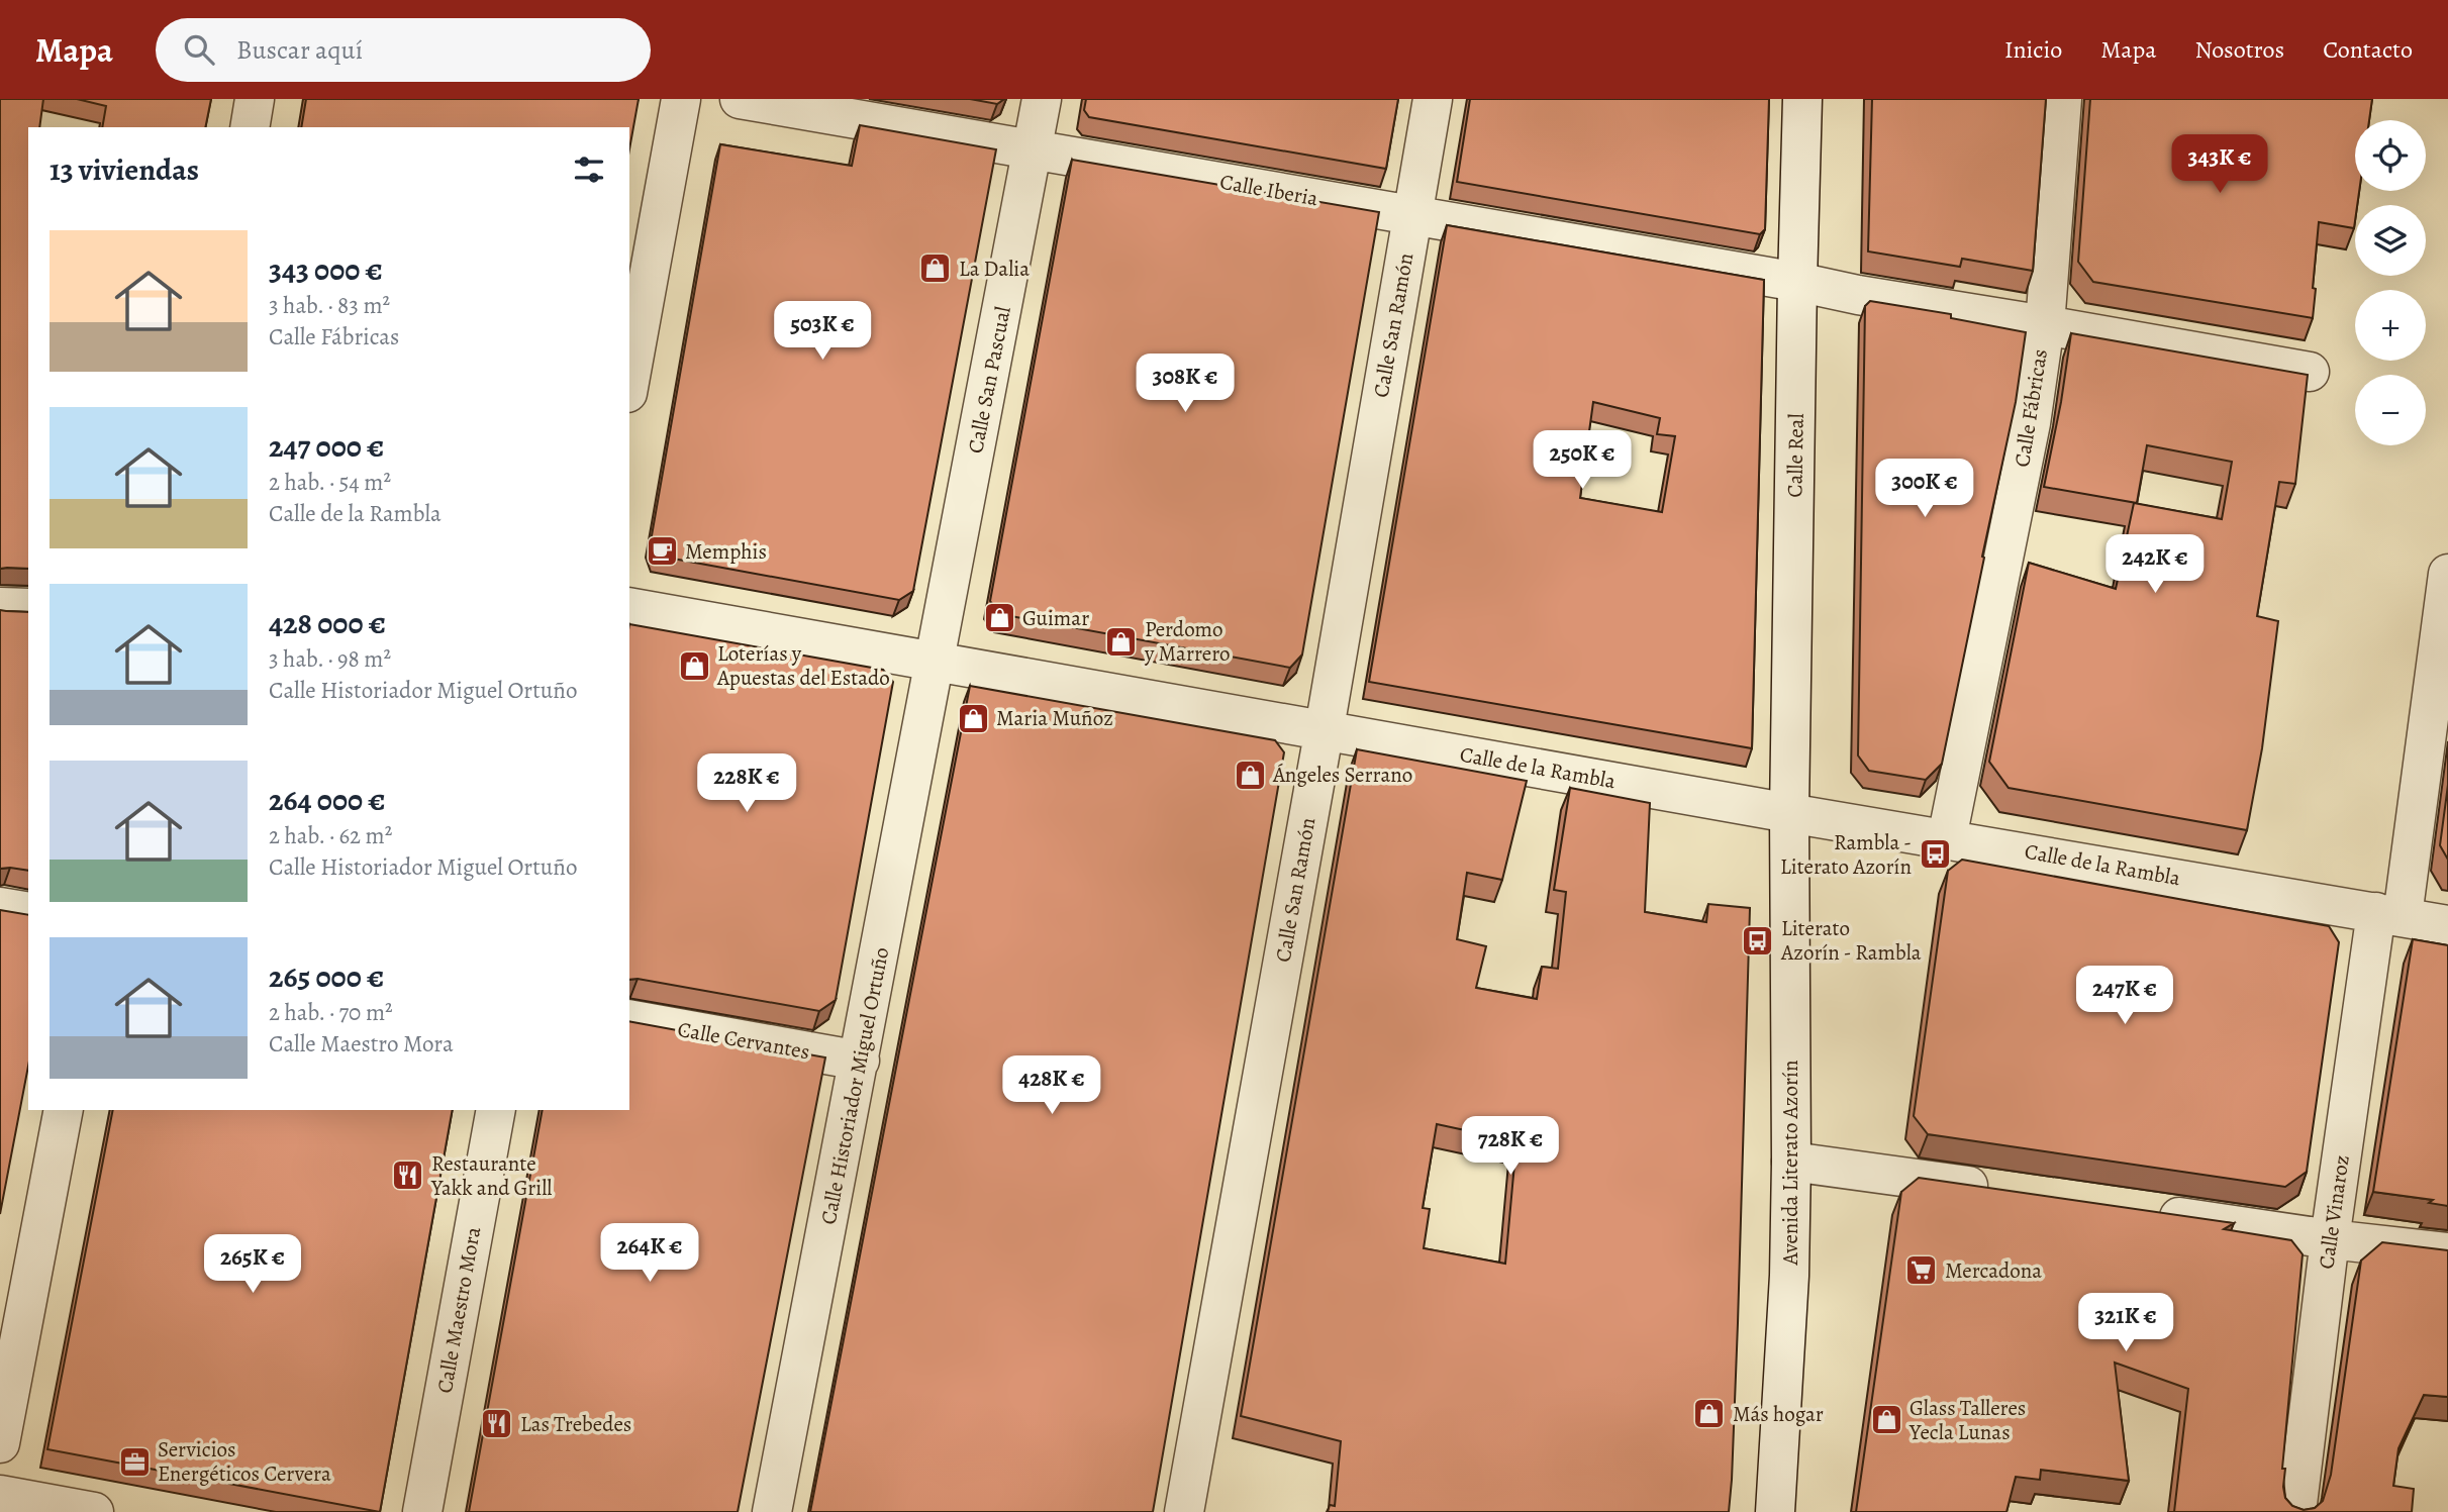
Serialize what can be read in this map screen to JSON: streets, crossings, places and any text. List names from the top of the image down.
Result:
{
  "streets": {
    "street": [
      "Calle Iberia",
      "Calle San Ramón",
      "Calle San Pascual",
      "Calle Fábricas",
      "Calle Real",
      "Calle de la Rambla",
      "Calle Cervantes",
      "Calle Historiador Miguel Ortuño",
      "Avenida Literato Azorín",
      "Calle Vinaroz",
      "Calle Maestro Mora"
    ]
  },
  "crossings": [
    ["Calle Iberia", "Calle San Ramón"],
    ["Calle Iberia", "Calle San Pascual"],
    ["Calle Iberia", "Calle Fábricas"],
    ["Calle Iberia", "Calle Real"],
    ["Calle San Ramón", "Calle de la Rambla"],
    ["Calle San Pascual", "Calle de la Rambla"],
    ["Calle San Pascual", "Calle Historiador Miguel Ortuño"],
    ["Calle Fábricas", "Calle de la Rambla"],
    ["Calle Real", "Calle de la Rambla"],
    ["Calle Real", "Avenida Literato Azorín"],
    ["Calle de la Rambla", "Calle Historiador Miguel Ortuño"],
    ["Calle de la Rambla", "Avenida Literato Azorín"],
    ["Calle de la Rambla", "Calle Vinaroz"],
    ["Calle Cervantes", "Calle Historiador Miguel Ortuño"]
  ],
  "places": {
    "shop": [
      "La Dalia",
      "Guimar",
      "Perdomo y Marrero",
      "Loterías y Apuestas del Estado",
      "Maria Muñoz",
      "Ángeles Serrano",
      "Más hogar",
      "Glass Talleres Yecla Lunas"
    ],
    "cafe": ["Memphis"],
    "bus stop": ["Rambla - Literato Azorín", "Literato Azorín - Rambla"],
    "restaurant": ["Restaurante Yakk and Grill", "Las Trebedes"],
    "supermarket": ["Mercadona"],
    "office": ["Servicios Energéticos Cervera"]
  },
  "page": {
    "header": "Mapa",
    "search": "Buscar aquí",
    "nav": [
      "Inicio",
      "Mapa",
      "Nosotros",
      "Contacto"
    ],
    "map_buttons": ["+", "−"],
    "heading": "13 viviendas",
    "price": [
      "343K €",
      "503K €",
      "308K €",
      "250K €",
      "300K €",
      "242K €",
      "228K €",
      "247K €",
      "428K €",
      "728K €",
      "264K €",
      "265K €",
      "321K €"
    ],
    "list": [
      {
        "name": "343 000 €",
        "note": "3 hab. · 83 m² · Calle Fábricas"
      },
      {
        "name": "247 000 €",
        "note": "2 hab. · 54 m² · Calle de la Rambla"
      },
      {
        "name": "428 000 €",
        "note": "3 hab. · 98 m² · Calle Historiador Miguel Ortuño"
      },
      {
        "name": "264 000 €",
        "note": "2 hab. · 62 m² · Calle Historiador Miguel Ortuño"
      },
      {
        "name": "265 000 €",
        "note": "2 hab. · 70 m² · Calle Maestro Mora"
      }
    ]
  }
}
